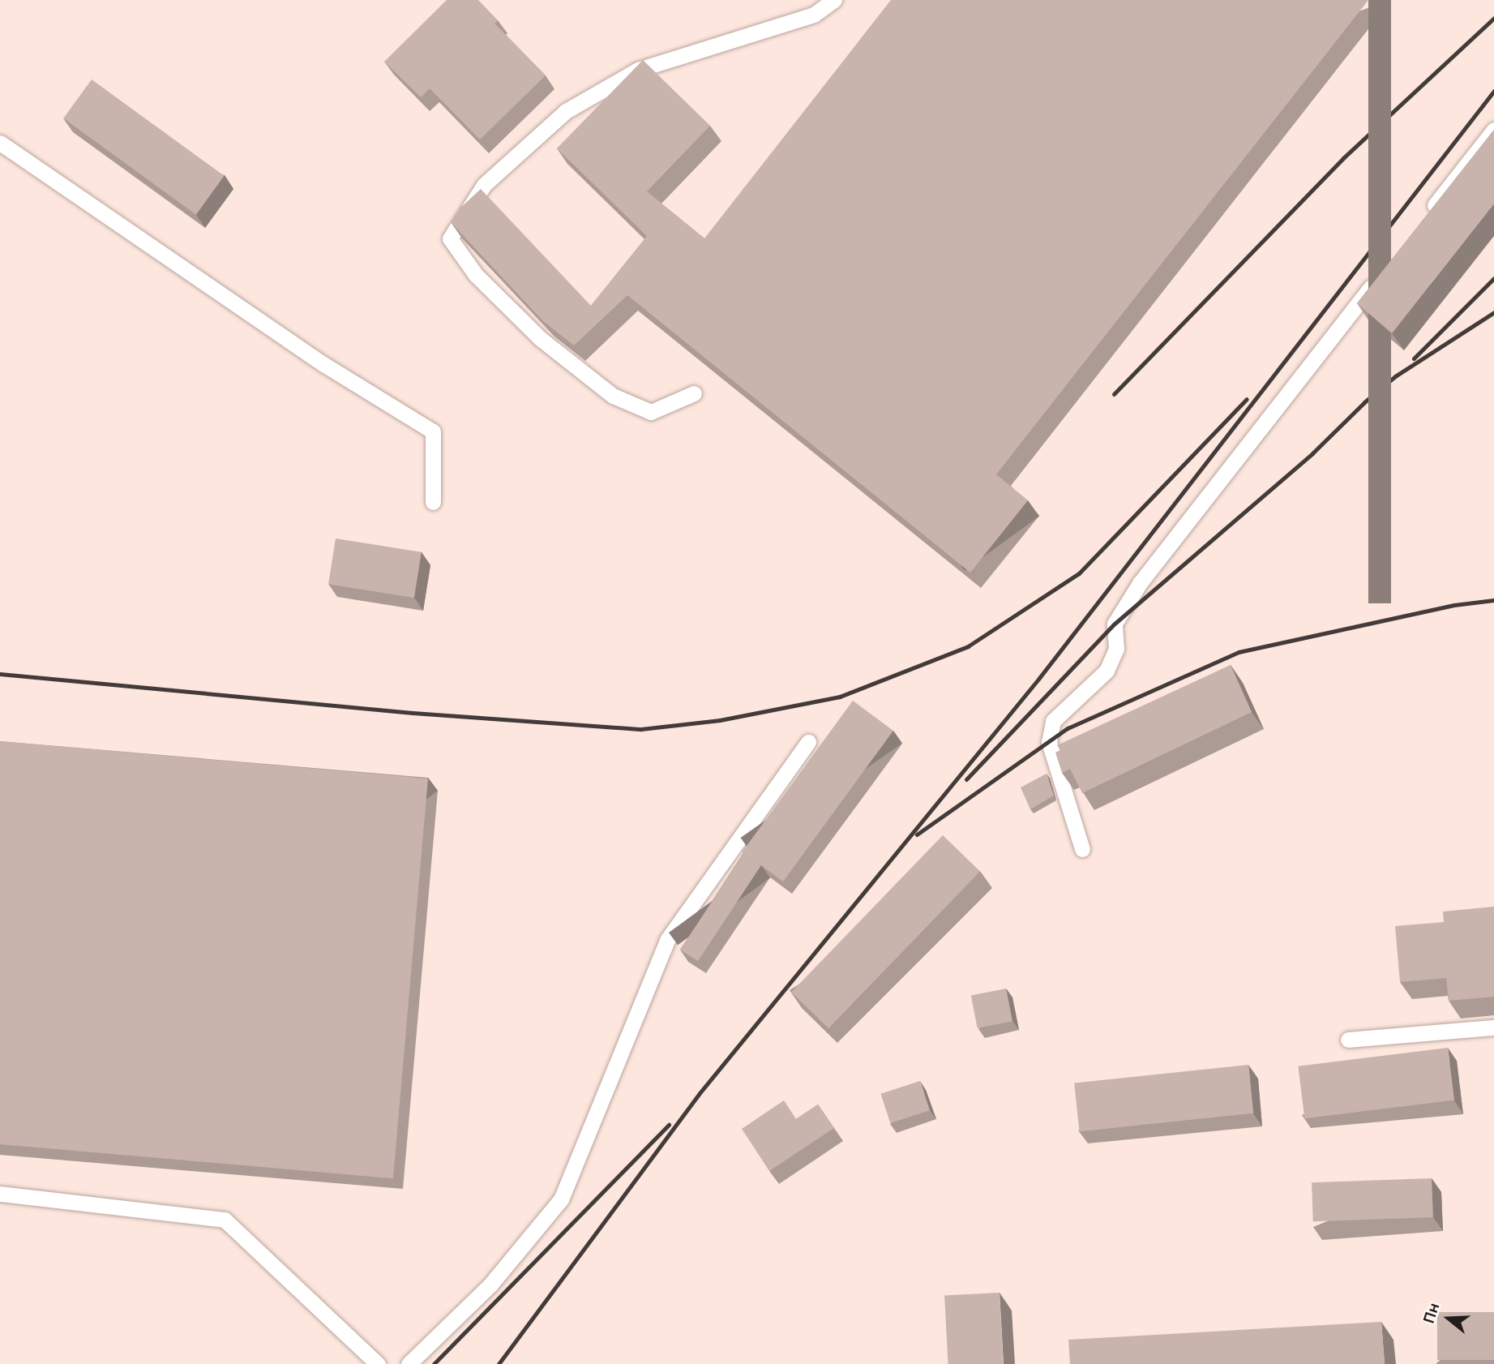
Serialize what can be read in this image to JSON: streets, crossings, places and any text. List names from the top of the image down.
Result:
{
  "north": "left"
}
